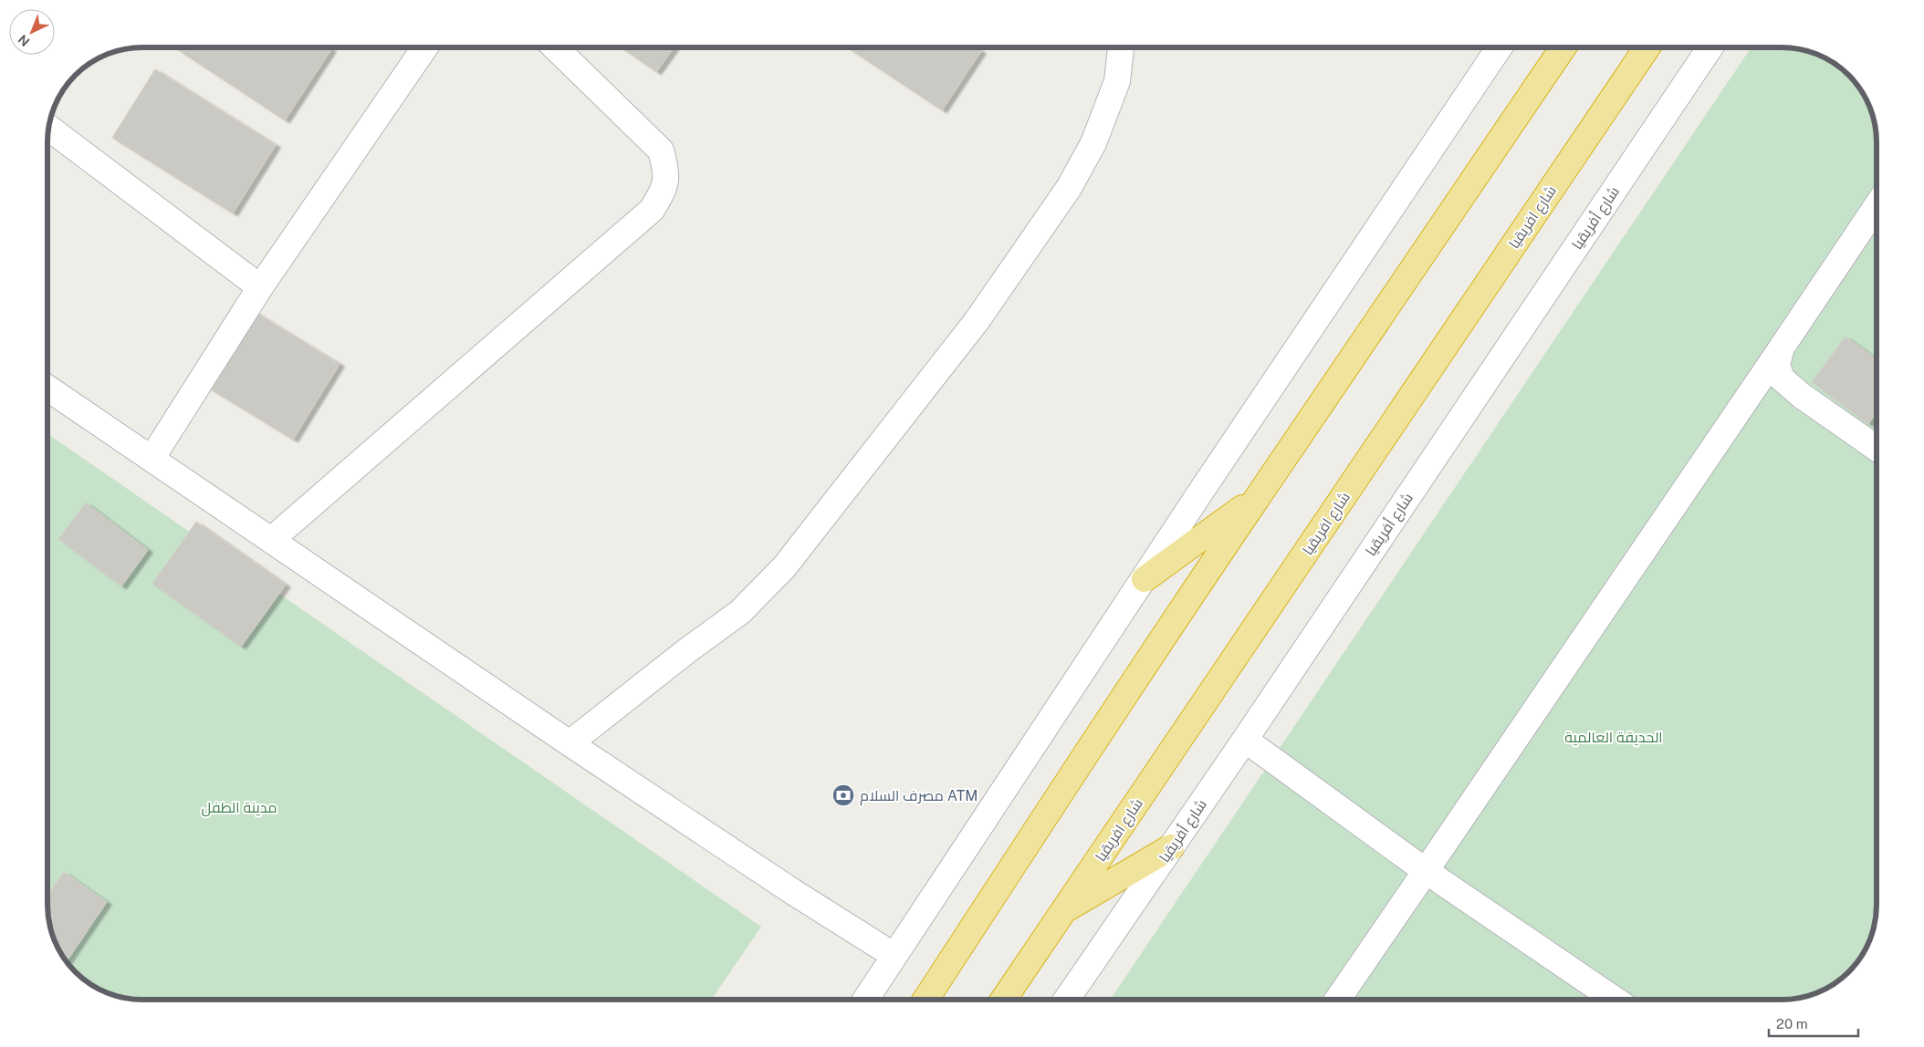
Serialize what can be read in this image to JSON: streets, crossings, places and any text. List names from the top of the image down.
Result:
{
  "streets": {
    "highway": ["شارع افريقيا"],
    "street": ["شارع أفريقيا"]
  },
  "parks": ["الحديقة العالمية", "مدينة الطفل"],
  "places": {
    "bank": ["مصرف السلام ATM"]
  },
  "scale_bar": "20 m",
  "north": "bottom left"
}
